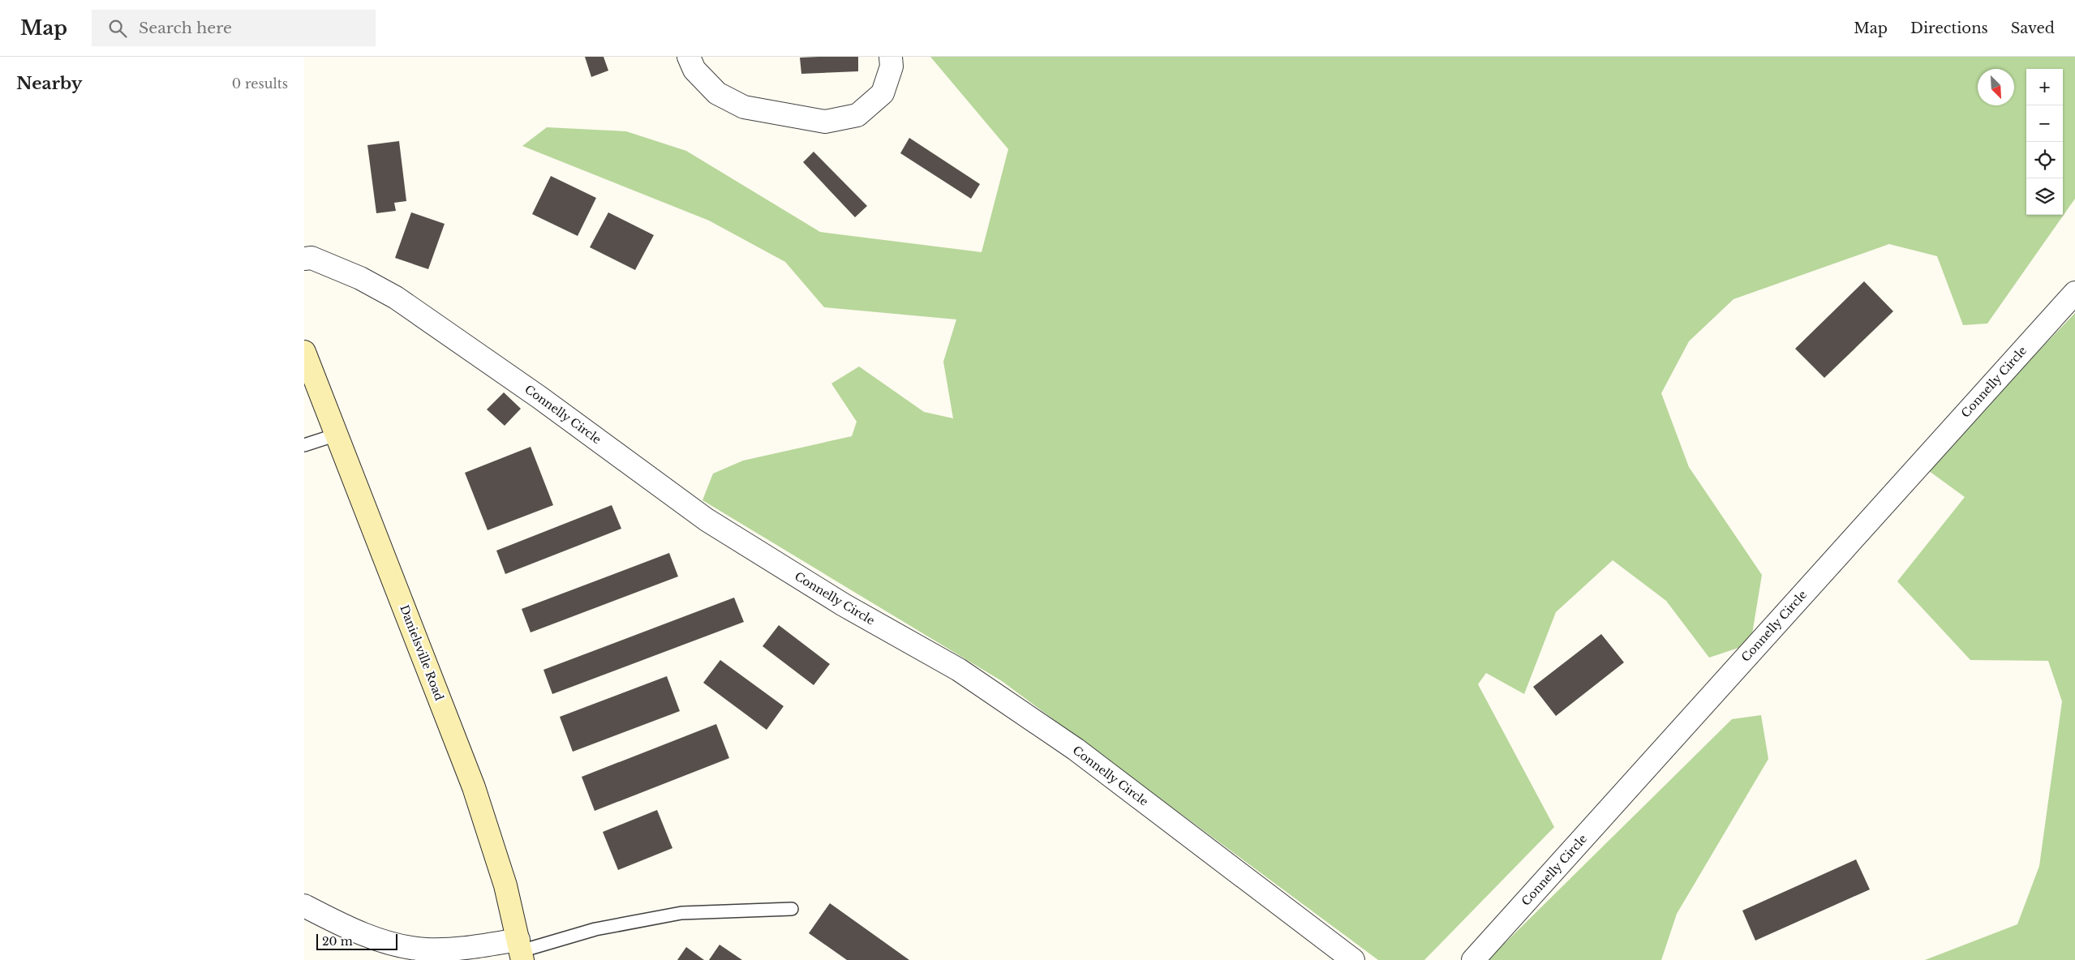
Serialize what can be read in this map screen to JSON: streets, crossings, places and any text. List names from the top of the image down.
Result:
{
  "streets": {
    "main road": ["Danielsville Road"],
    "street": ["Connelly Circle"]
  },
  "scale_bar": "20 m",
  "north": "bottom right",
  "page": {
    "header": "Map",
    "search": "Search here",
    "nav": ["Map", "Directions", "Saved"],
    "heading": ["Nearby", "0 results"],
    "map_buttons": ["+", "−"],
    "scale": "20 m"
  }
}
